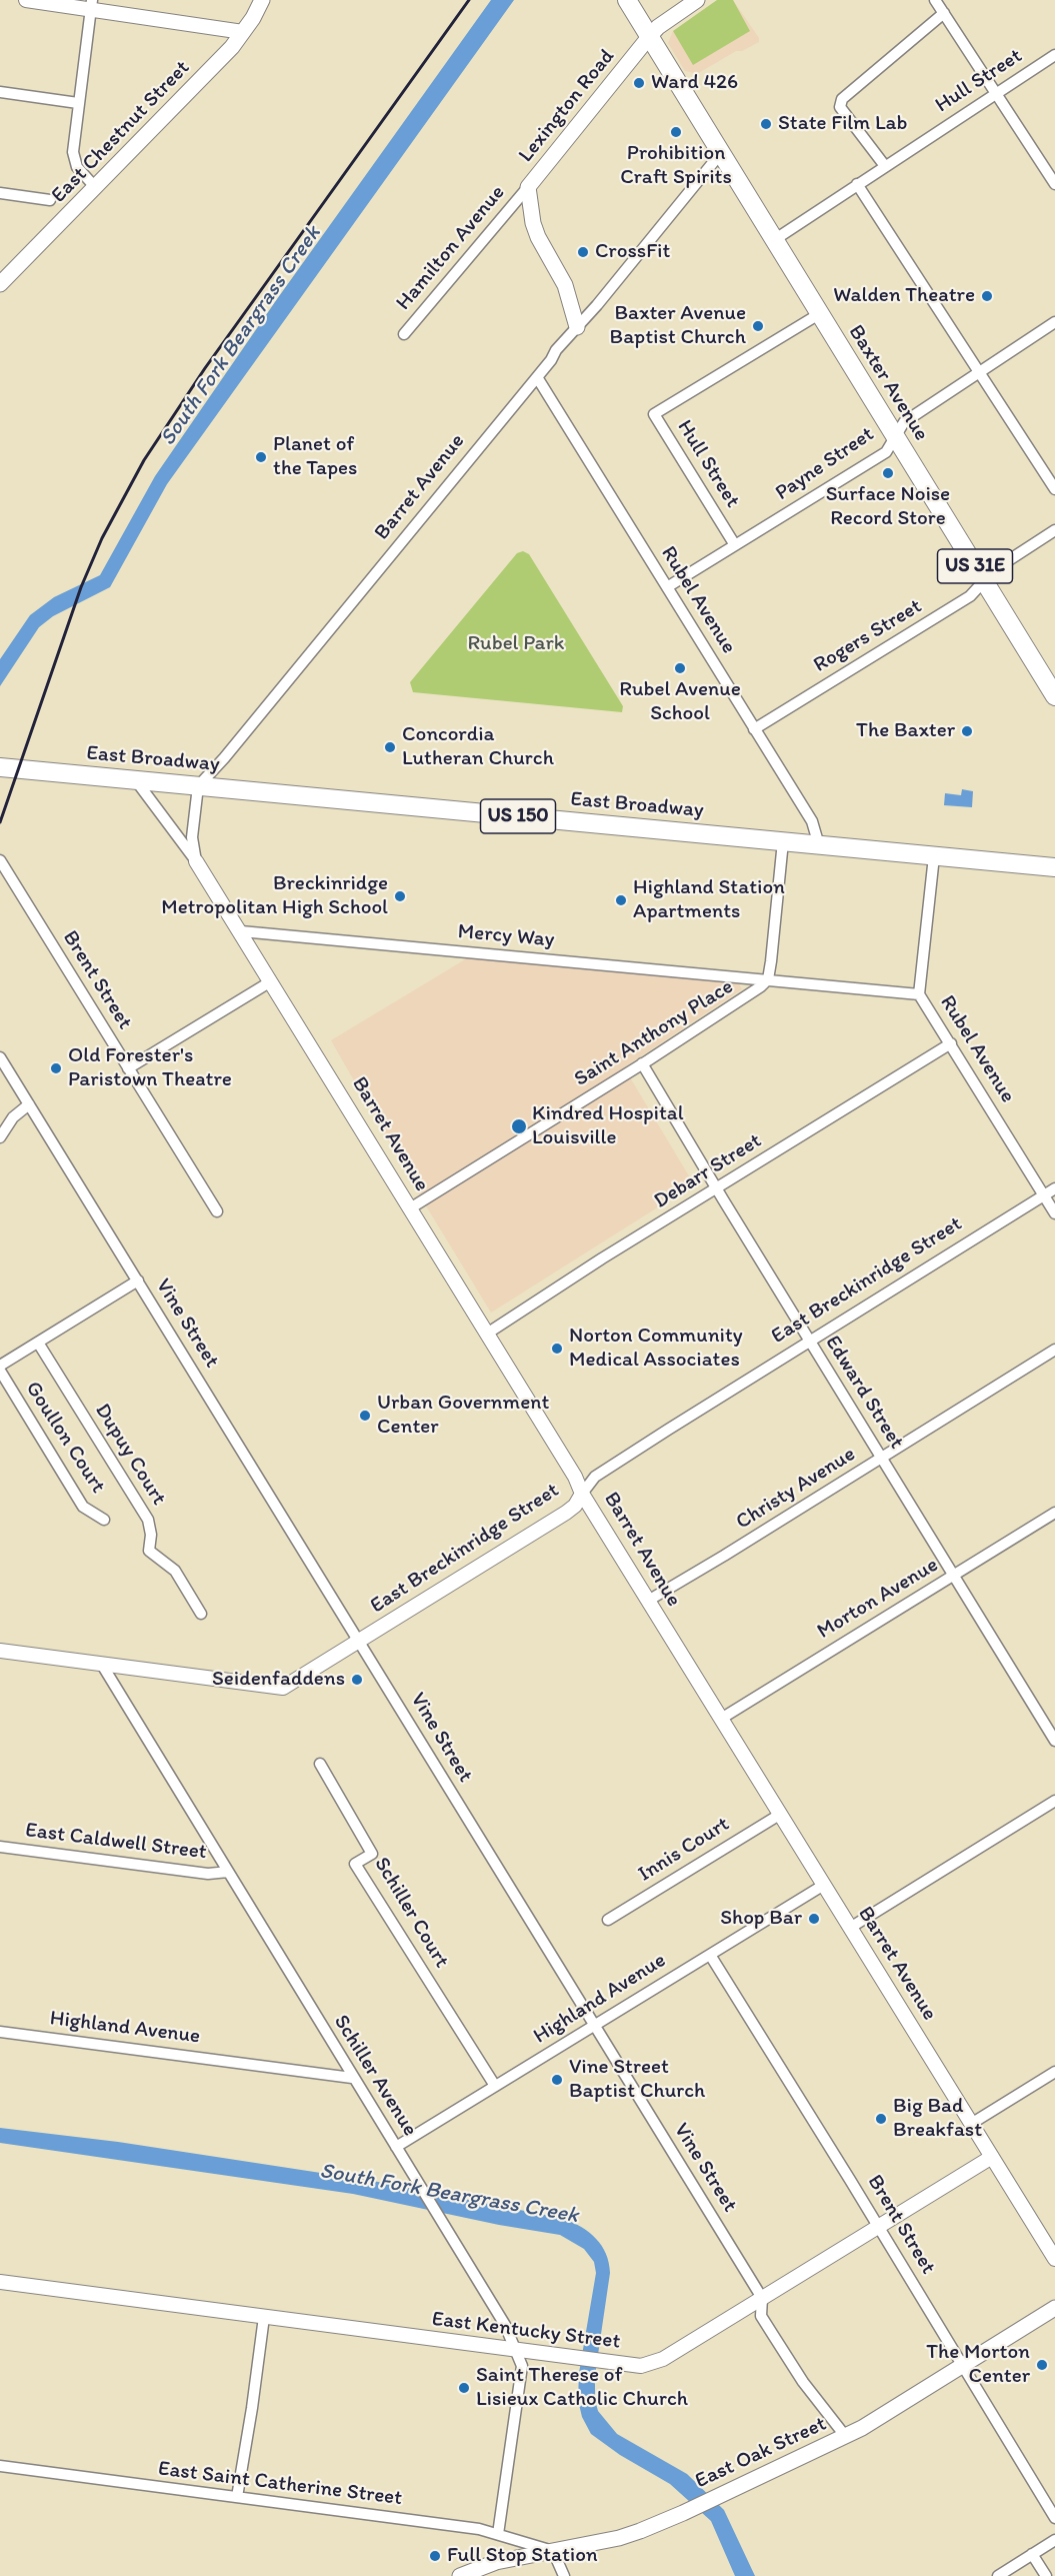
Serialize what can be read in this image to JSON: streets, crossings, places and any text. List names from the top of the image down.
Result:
{
  "streets": {
    "main road": [
      "Lexington Road",
      "East Chestnut Street",
      "Baxter Avenue",
      "US 31E",
      "East Broadway",
      "US 150",
      "East Oak Street"
    ],
    "street": [
      "Hull Street",
      "Hamilton Avenue",
      "Payne Street",
      "Barret Avenue",
      "Rubel Avenue",
      "Rogers Street",
      "Mercy Way",
      "Brent Street",
      "Saint Anthony Place",
      "Debarr Street",
      "East Breckinridge Street",
      "Vine Street",
      "Edward Street",
      "Goullon Court",
      "Dupuy Court",
      "Christy Avenue",
      "Morton Avenue",
      "East Caldwell Street",
      "Innis Court",
      "Schiller Court",
      "Highland Avenue",
      "Schiller Avenue",
      "East Kentucky Street",
      "East Saint Catherine Street"
    ]
  },
  "crossings": [
    ["Hull Street", "Baxter Avenue"],
    ["Hull Street", "Payne Street"],
    ["Lexington Road", "Hamilton Avenue"],
    ["Lexington Road", "Baxter Avenue"],
    ["Lexington Road", "Barret Avenue"],
    ["Baxter Avenue", "Payne Street"],
    ["Baxter Avenue", "Barret Avenue"],
    ["Baxter Avenue", "Rogers Street"],
    ["Payne Street", "Rubel Avenue"],
    ["Barret Avenue", "Rubel Avenue"],
    ["Barret Avenue", "East Broadway"],
    ["Barret Avenue", "Mercy Way"],
    ["Barret Avenue", "Saint Anthony Place"],
    ["Barret Avenue", "Debarr Street"],
    ["Barret Avenue", "East Breckinridge Street"],
    ["Barret Avenue", "Christy Avenue"],
    ["Barret Avenue", "Morton Avenue"],
    ["Barret Avenue", "Innis Court"],
    ["Barret Avenue", "Highland Avenue"],
    ["Barret Avenue", "East Kentucky Street"],
    ["Rubel Avenue", "Rogers Street"],
    ["Rubel Avenue", "East Broadway"],
    ["Rubel Avenue", "Mercy Way"],
    ["Rubel Avenue", "Debarr Street"],
    ["Rubel Avenue", "East Breckinridge Street"],
    ["Mercy Way", "Saint Anthony Place"],
    ["Brent Street", "Highland Avenue"],
    ["Brent Street", "East Kentucky Street"],
    ["Brent Street", "East Oak Street"],
    ["Saint Anthony Place", "Edward Street"],
    ["Debarr Street", "Edward Street"],
    ["East Breckinridge Street", "Vine Street"],
    ["East Breckinridge Street", "Edward Street"],
    ["East Breckinridge Street", "Schiller Avenue"],
    ["Vine Street", "Highland Avenue"],
    ["Vine Street", "East Kentucky Street"],
    ["Vine Street", "East Oak Street"],
    ["Edward Street", "Christy Avenue"],
    ["Edward Street", "Morton Avenue"],
    ["East Caldwell Street", "Schiller Avenue"],
    ["Schiller Court", "Highland Avenue"],
    ["Highland Avenue", "Schiller Avenue"],
    ["Schiller Avenue", "East Kentucky Street"],
    ["Schiller Avenue", "East Saint Catherine Street"],
    ["East Oak Street", "East Saint Catherine Street"]
  ],
  "water": ["South Fork Beargrass Creek"],
  "parks": ["Rubel Park"],
  "places": [
    "Ward 426",
    "State Film Lab",
    "Prohibition Craft Spirits",
    "CrossFit",
    "Walden Theatre",
    "Baxter Avenue Baptist Church",
    "Planet of the Tapes",
    "Surface Noise Record Store",
    "Rubel Avenue School",
    "The Baxter",
    "Concordia Lutheran Church",
    "Breckinridge Metropolitan High School",
    "Highland Station Apartments",
    "Old Forester's Paristown Theatre",
    "Kindred Hospital Louisville",
    "Norton Community Medical Associates",
    "Urban Government Center",
    "Seidenfaddens",
    "Shop Bar",
    "Vine Street Baptist Church",
    "Big Bad Breakfast",
    "The Morton Center",
    "Saint Therese of Lisieux Catholic Church",
    "Full Stop Station"
  ]
}
